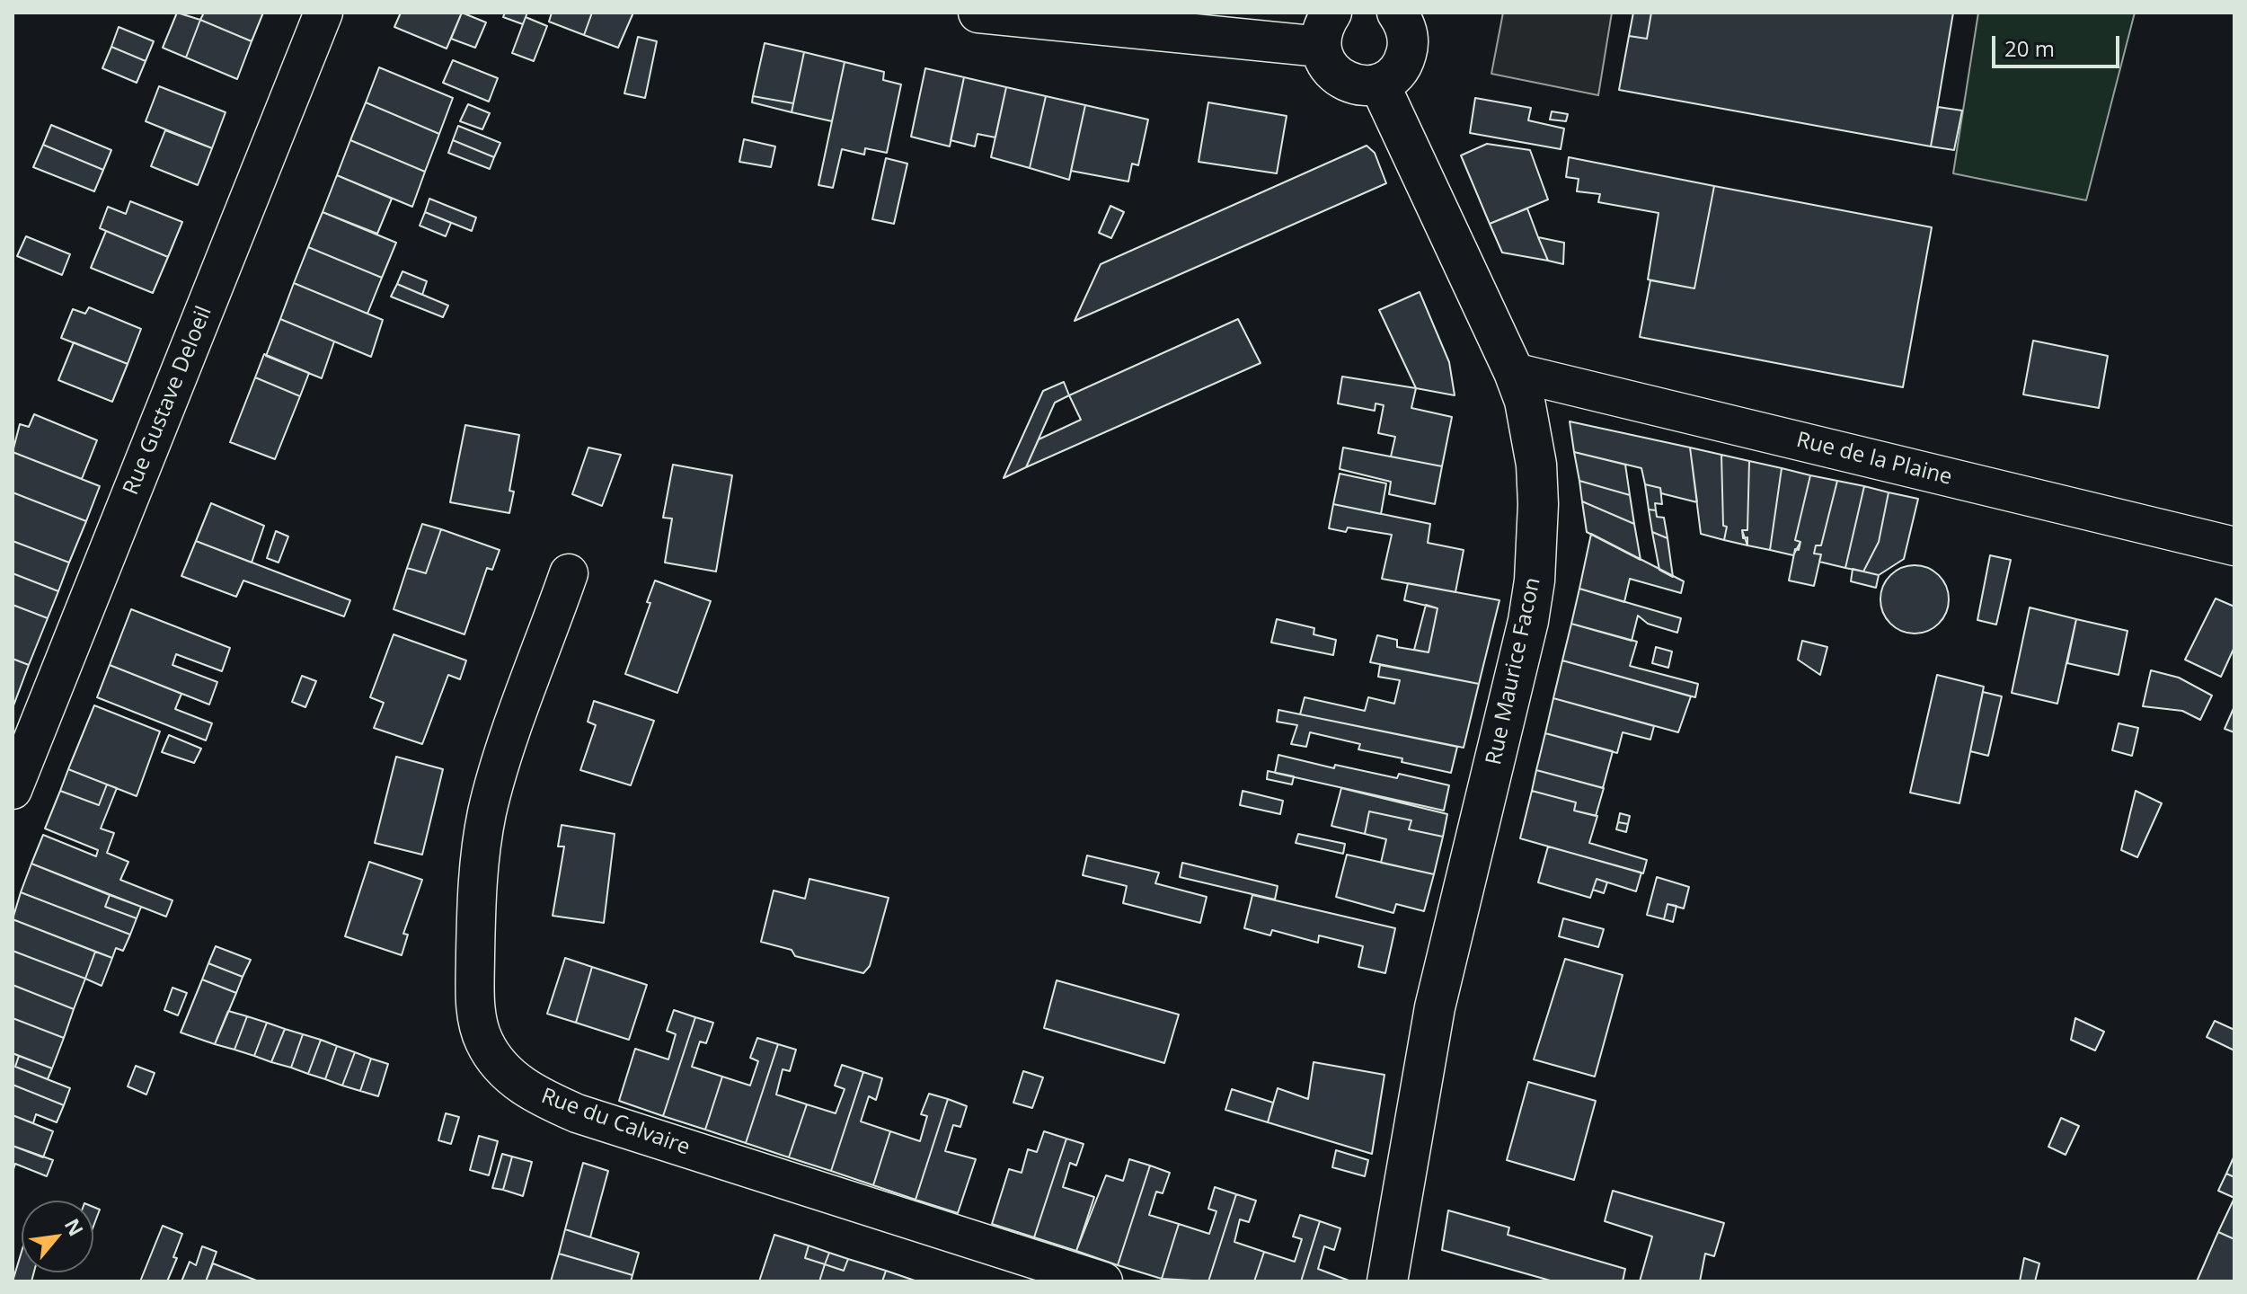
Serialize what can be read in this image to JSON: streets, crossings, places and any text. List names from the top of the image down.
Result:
{
  "streets": {
    "street": [
      "Rue Gustave Deloeil",
      "Rue de la Plaine",
      "Rue Maurice Facon",
      "Rue du Calvaire"
    ]
  },
  "crossings": [
    ["Rue de la Plaine", "Rue Maurice Facon"]
  ],
  "scale_bar": "20 m",
  "north": "top right"
}
